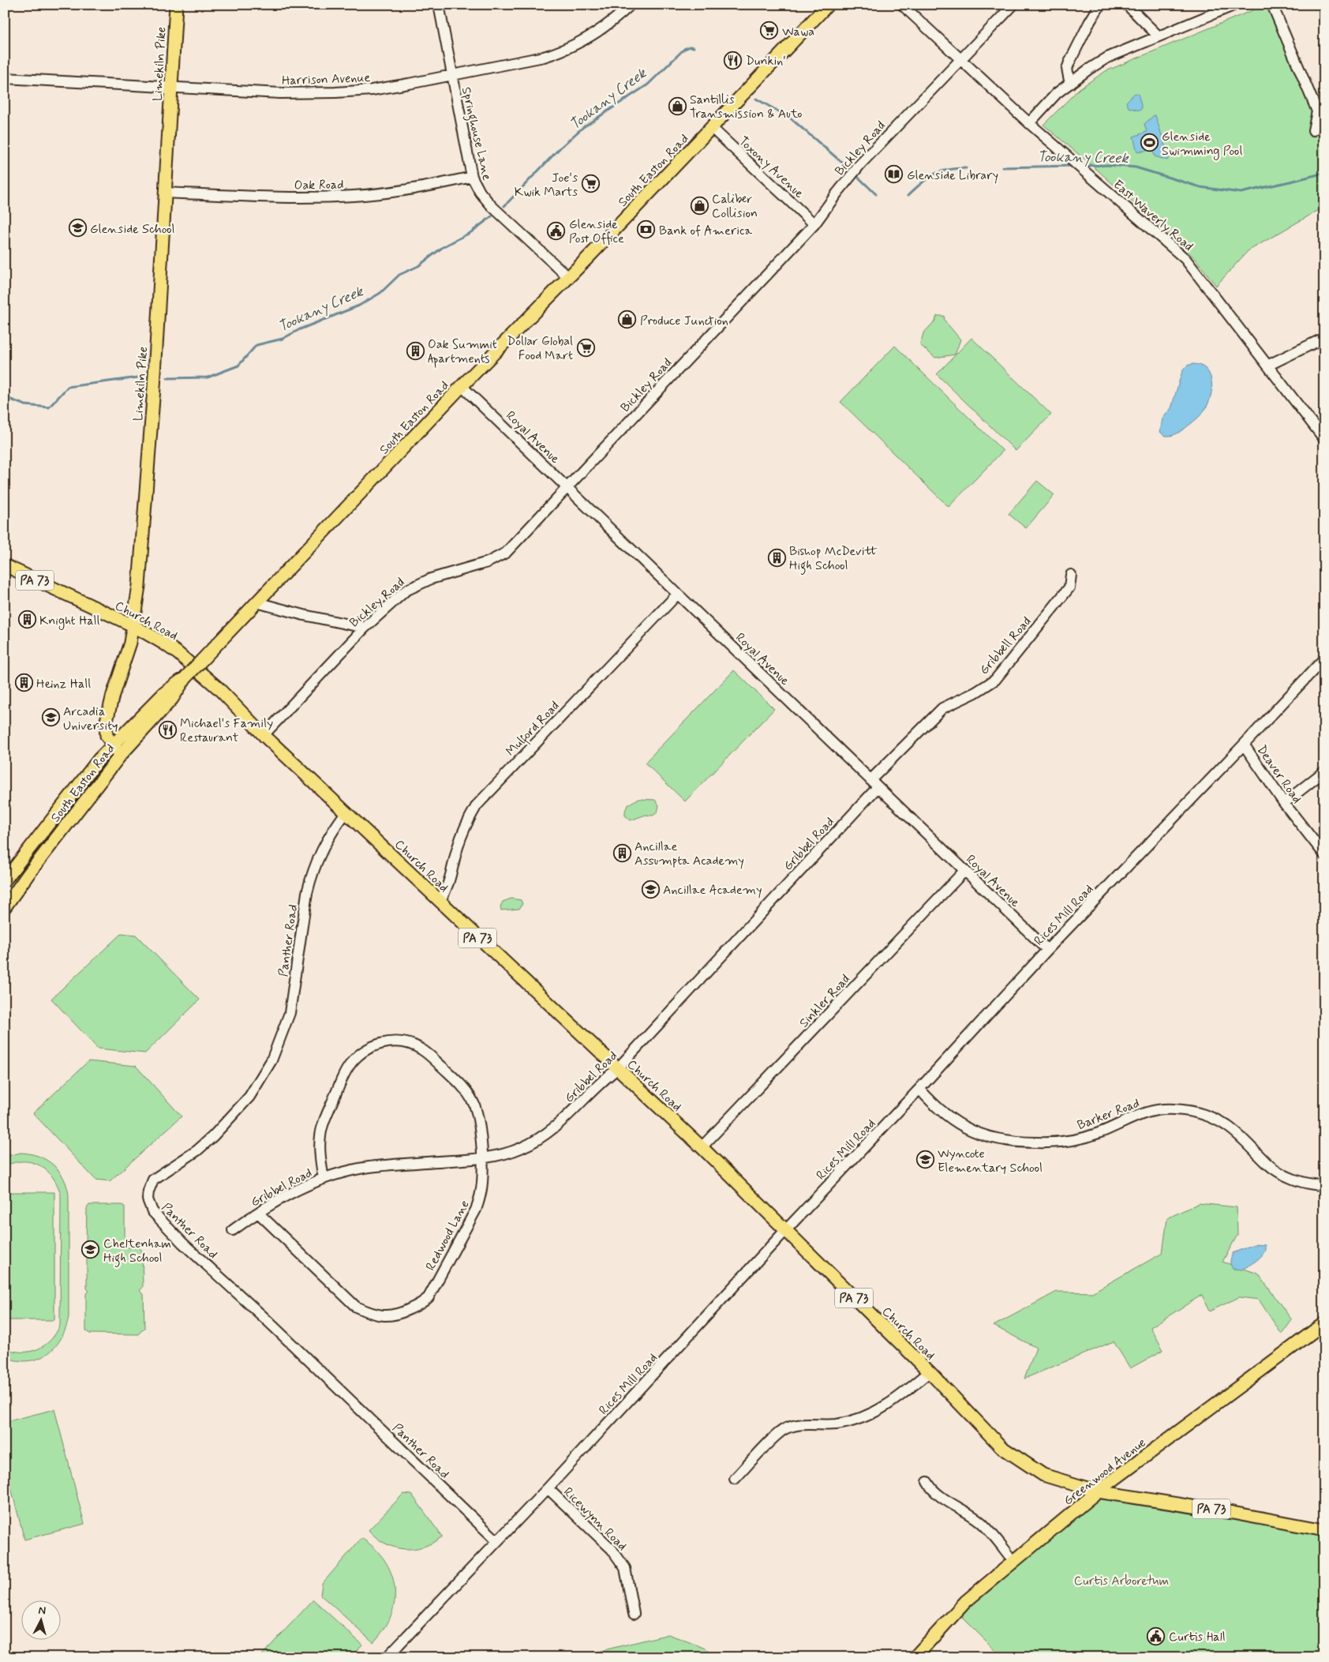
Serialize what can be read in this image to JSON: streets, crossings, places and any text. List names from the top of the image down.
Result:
{
  "streets": {
    "main road": [
      "Limekiln Pike",
      "South Easton Road",
      "PA 73",
      "Church Road",
      "Greenwood Avenue"
    ],
    "street": [
      "Harrison Avenue",
      "Springhouse Lane",
      "Bickley Road",
      "Toxony Avenue",
      "Oak Road",
      "East Waverly Road",
      "Royal Avenue",
      "Gribbell Road",
      "Mulford Road",
      "Deaver Road",
      "Gribbel Road",
      "Rices Mill Road",
      "Panther Road",
      "Sinkler Road",
      "Barker Road",
      "Redwood Lane",
      "Ricewynn Road"
    ]
  },
  "crossings": [
    ["Limekiln Pike", "Harrison Avenue"],
    ["Limekiln Pike", "South Easton Road"],
    ["Limekiln Pike", "Oak Road"],
    ["Limekiln Pike", "Church Road"],
    ["Harrison Avenue", "Springhouse Lane"],
    ["Springhouse Lane", "South Easton Road"],
    ["Springhouse Lane", "Oak Road"],
    ["Bickley Road", "Toxony Avenue"],
    ["Bickley Road", "East Waverly Road"],
    ["Bickley Road", "Royal Avenue"],
    ["Bickley Road", "Church Road"],
    ["Toxony Avenue", "South Easton Road"],
    ["South Easton Road", "Royal Avenue"],
    ["Royal Avenue", "Gribbell Road"],
    ["Royal Avenue", "Mulford Road"],
    ["Royal Avenue", "Gribbel Road"],
    ["Royal Avenue", "Rices Mill Road"],
    ["Royal Avenue", "Sinkler Road"],
    ["Church Road", "Mulford Road"],
    ["Church Road", "Gribbel Road"],
    ["Church Road", "Rices Mill Road"],
    ["Church Road", "Panther Road"],
    ["Church Road", "Sinkler Road"],
    ["Church Road", "Greenwood Avenue"],
    ["Gribbell Road", "Gribbel Road"],
    ["Deaver Road", "Rices Mill Road"],
    ["Gribbel Road", "Redwood Lane"],
    ["Rices Mill Road", "Panther Road"],
    ["Rices Mill Road", "Barker Road"],
    ["Rices Mill Road", "Ricewynn Road"]
  ],
  "water": ["Tookany Creek"],
  "parks": ["Curtis Arboretum"],
  "places": {
    "supermarket": ["Wawa", "Joe's Kwik Marts", "Dollar Global Food Mart"],
    "restaurant": ["Dunkin'", "Michael's Family Restaurant"],
    "shop": ["Santillis Transmission & Auto", "Caliber Collision", "Produce Junction"],
    "sports": ["Glenside Swimming Pool"],
    "library": ["Glenside Library"],
    "school or university": [
      "Glenside School",
      "Arcadia University",
      "Ancillae Academy",
      "Wyncote Elementary School",
      "Cheltenham High School"
    ],
    "bank": ["Bank of America"],
    "public building": ["Glenside Post Office", "Curtis Hall"],
    "building": [
      "Oak Summit Apartments",
      "Bishop McDevitt High School",
      "Knight Hall",
      "Heinz Hall",
      "Ancillae Assumpta Academy"
    ]
  },
  "north": "top"
}
